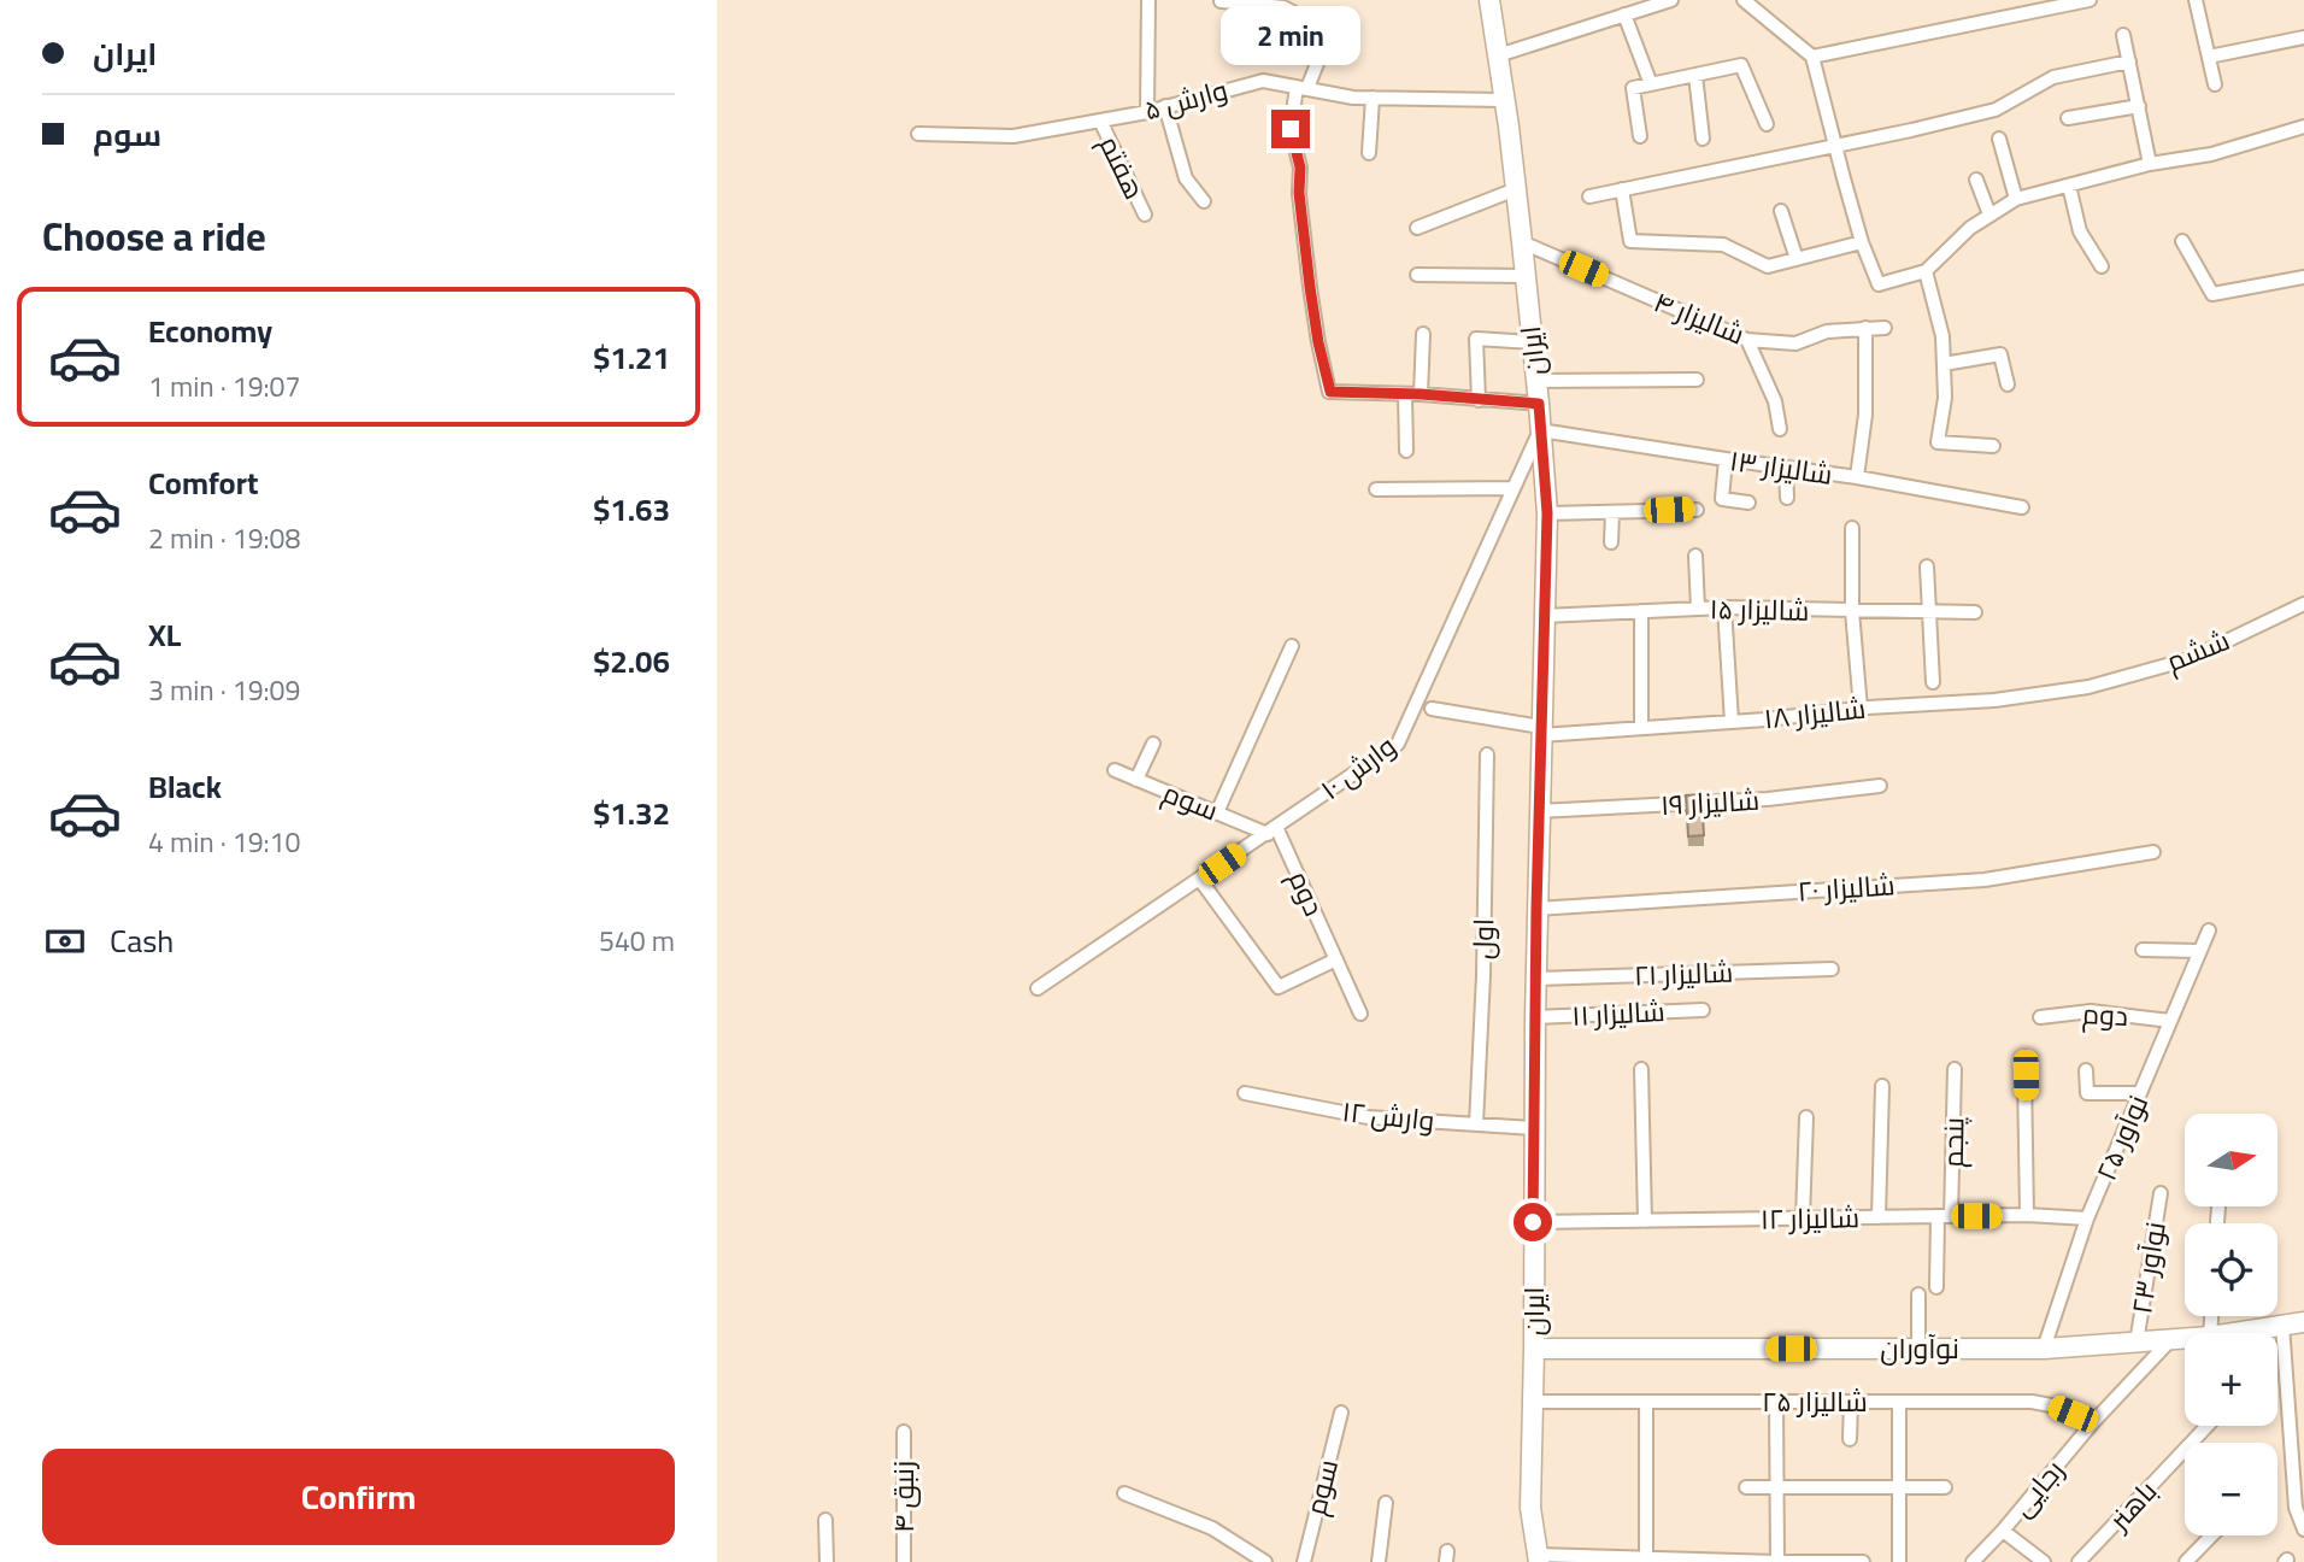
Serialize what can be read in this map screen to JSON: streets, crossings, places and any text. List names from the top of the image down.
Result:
{
  "streets": {
    "street": [
      "وارش ۵",
      "هفتم",
      "شالیزار ۴",
      "ایران",
      "شالیزار ۱۳",
      "شالیزار ۱۵",
      "ششم",
      "شالیزار ۱۸",
      "وارش ۱۰",
      "سوم",
      "شالیزار ۱۹",
      "شالیزار ۲۰",
      "دوم",
      "اول",
      "شالیزار ۲۱",
      "شالیزار ۱۱",
      "وارش ۱۲",
      "نوآور ۲۵",
      "پنجم",
      "شالیزار ۱۲",
      "نوآور ۲۳",
      "نوآوران",
      "شالیزار ۲۵",
      "رجایی",
      "زنبق ۴",
      "باهنر"
    ]
  },
  "crossings": [
    ["وارش ۵", "هفتم"],
    ["وارش ۵", "ایران"],
    ["شالیزار ۴", "ایران"],
    ["ایران", "شالیزار ۱۳"],
    ["ایران", "شالیزار ۱۵"],
    ["ایران", "شالیزار ۱۸"],
    ["ایران", "وارش ۱۰"],
    ["ایران", "شالیزار ۱۹"],
    ["ایران", "شالیزار ۲۰"],
    ["ایران", "شالیزار ۲۱"],
    ["ایران", "شالیزار ۱۱"],
    ["ایران", "وارش ۱۲"],
    ["ایران", "شالیزار ۱۲"],
    ["ایران", "نوآوران"],
    ["ایران", "شالیزار ۲۵"],
    ["شالیزار ۱۳", "وارش ۱۰"],
    ["ششم", "شالیزار ۱۸"],
    ["وارش ۱۰", "سوم"],
    ["وارش ۱۰", "دوم"],
    ["سوم", "دوم"],
    ["دوم", "نوآور ۲۵"],
    ["اول", "وارش ۱۲"],
    ["نوآور ۲۵", "شالیزار ۱۲"],
    ["نوآور ۲۵", "نوآوران"],
    ["پنجم", "شالیزار ۱۲"],
    ["نوآور ۲۳", "نوآوران"],
    ["نوآوران", "رجایی"],
    ["شالیزار ۲۵", "رجایی"]
  ],
  "north": "right",
  "page": {
    "banner": ["ایران", "سوم"],
    "bubble": "2 min",
    "heading": "Choose a ride",
    "list": [
      {
        "name": "Economy",
        "note": "1 min · 19:07",
        "value": "$1.21"
      },
      {
        "name": "Comfort",
        "note": "2 min · 19:08",
        "value": "$1.63"
      },
      {
        "name": "XL",
        "note": "3 min · 19:09",
        "value": "$2.06"
      },
      {
        "name": "Black",
        "note": "4 min · 19:10",
        "value": "$1.32"
      }
    ],
    "pay": ["Cash", "540 m"],
    "map_buttons": ["+", "−"],
    "buttons": "Confirm"
  }
}
